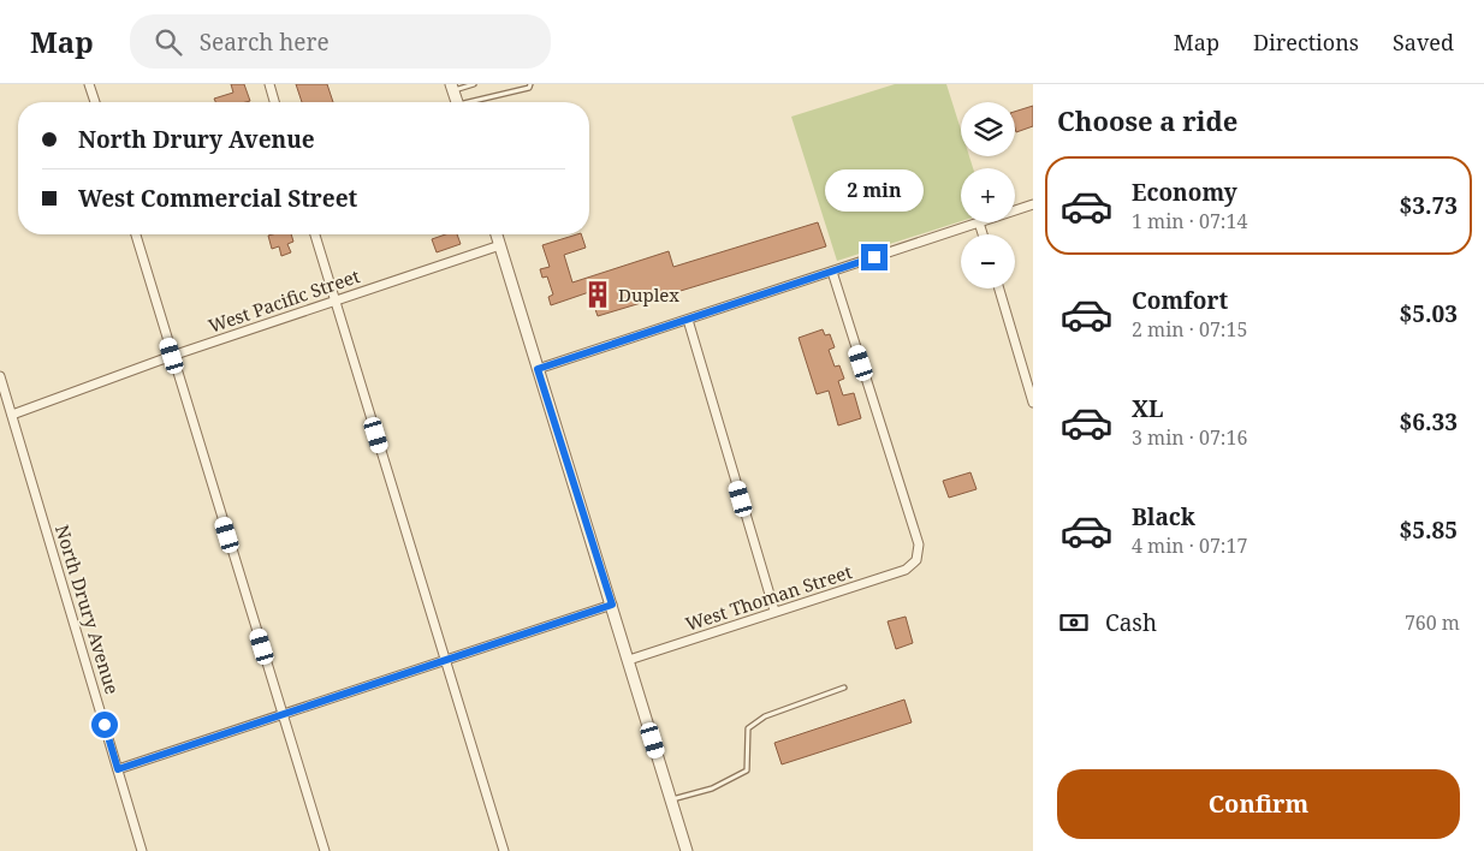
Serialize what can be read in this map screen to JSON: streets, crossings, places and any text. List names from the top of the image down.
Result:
{
  "streets": {
    "street": ["West Pacific Street", "West Thoman Street", "North Drury Avenue"]
  },
  "crossings": [
    ["West Pacific Street", "North Drury Avenue"]
  ],
  "places": {
    "building": ["Duplex"]
  },
  "page": {
    "header": "Map",
    "search": "Search here",
    "nav": ["Map", "Directions", "Saved"],
    "heading": "Choose a ride",
    "map_buttons": ["+", "−"],
    "banner": ["North Drury Avenue", "West Commercial Street"],
    "list": [
      {
        "name": "Economy",
        "note": "1 min · 07:14",
        "value": "$3.73"
      },
      {
        "name": "Comfort",
        "note": "2 min · 07:15",
        "value": "$5.03"
      },
      {
        "name": "XL",
        "note": "3 min · 07:16",
        "value": "$6.33"
      },
      {
        "name": "Black",
        "note": "4 min · 07:17",
        "value": "$5.85"
      }
    ],
    "bubble": "2 min",
    "pay": ["Cash", "760 m"],
    "buttons": "Confirm"
  }
}
